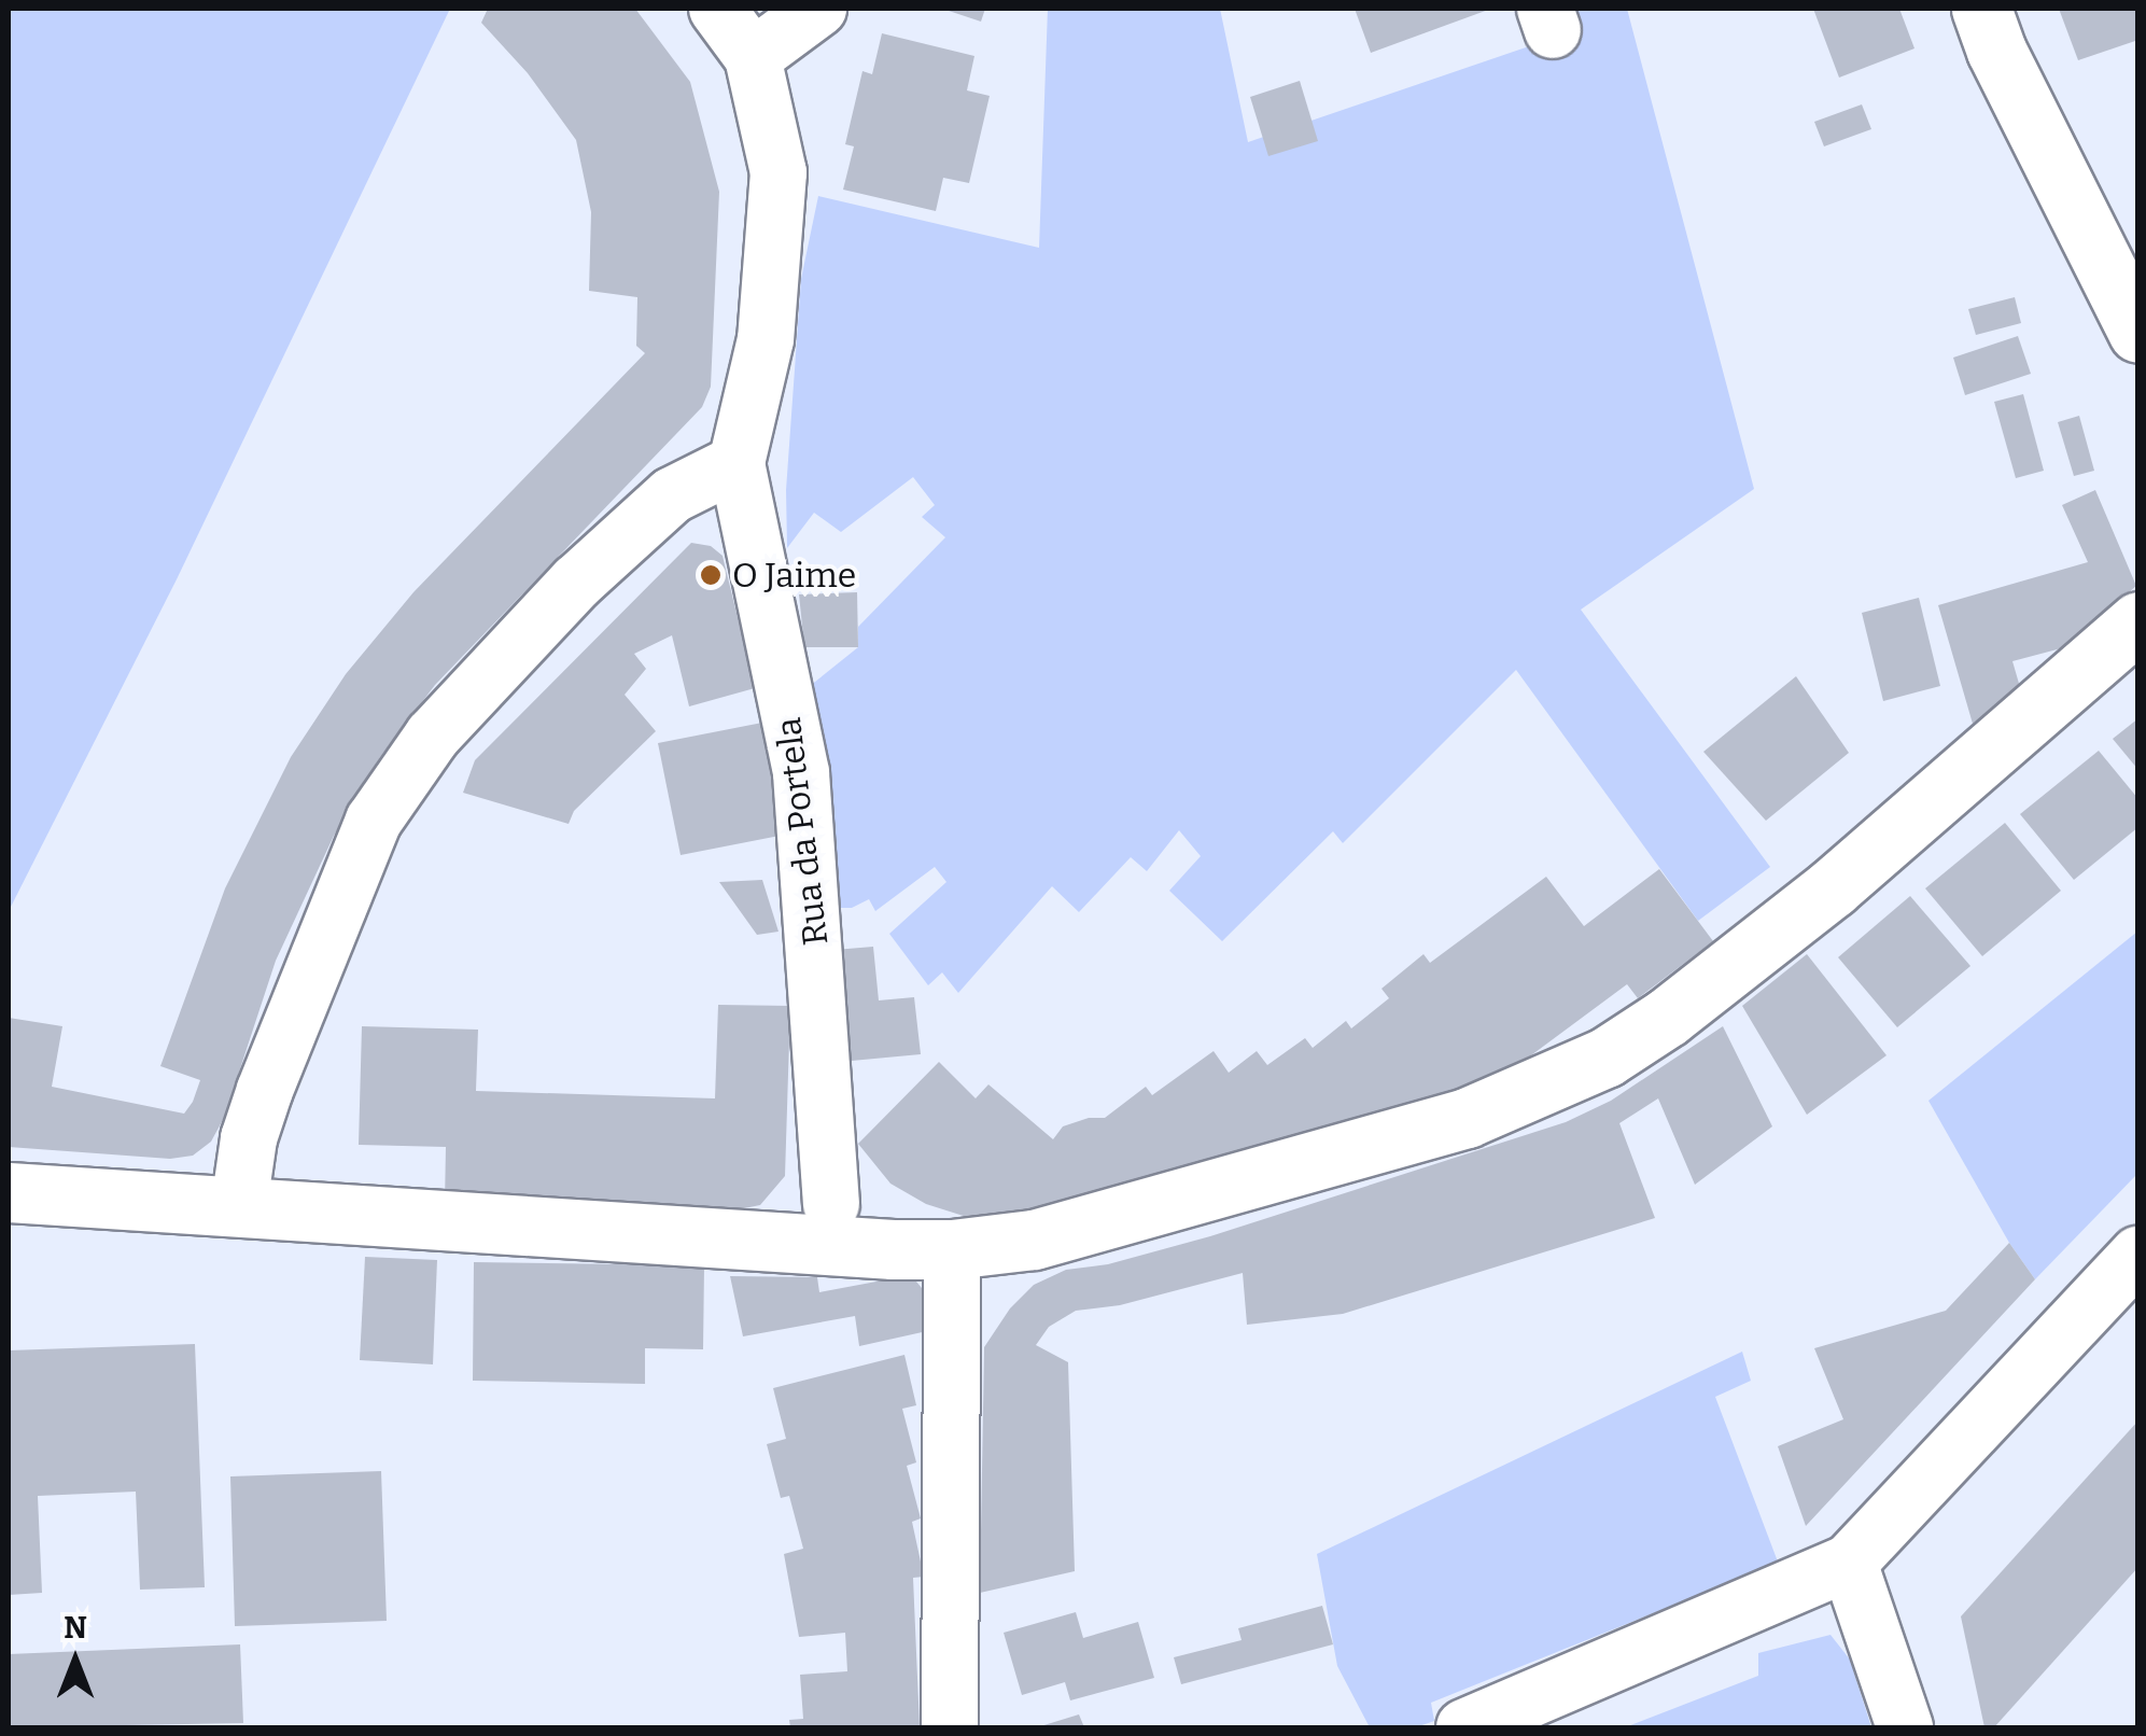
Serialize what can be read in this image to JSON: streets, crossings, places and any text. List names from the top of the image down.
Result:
{
  "streets": {
    "street": ["Rua da Portela"]
  },
  "places": ["O Jaime"],
  "north": "top"
}
